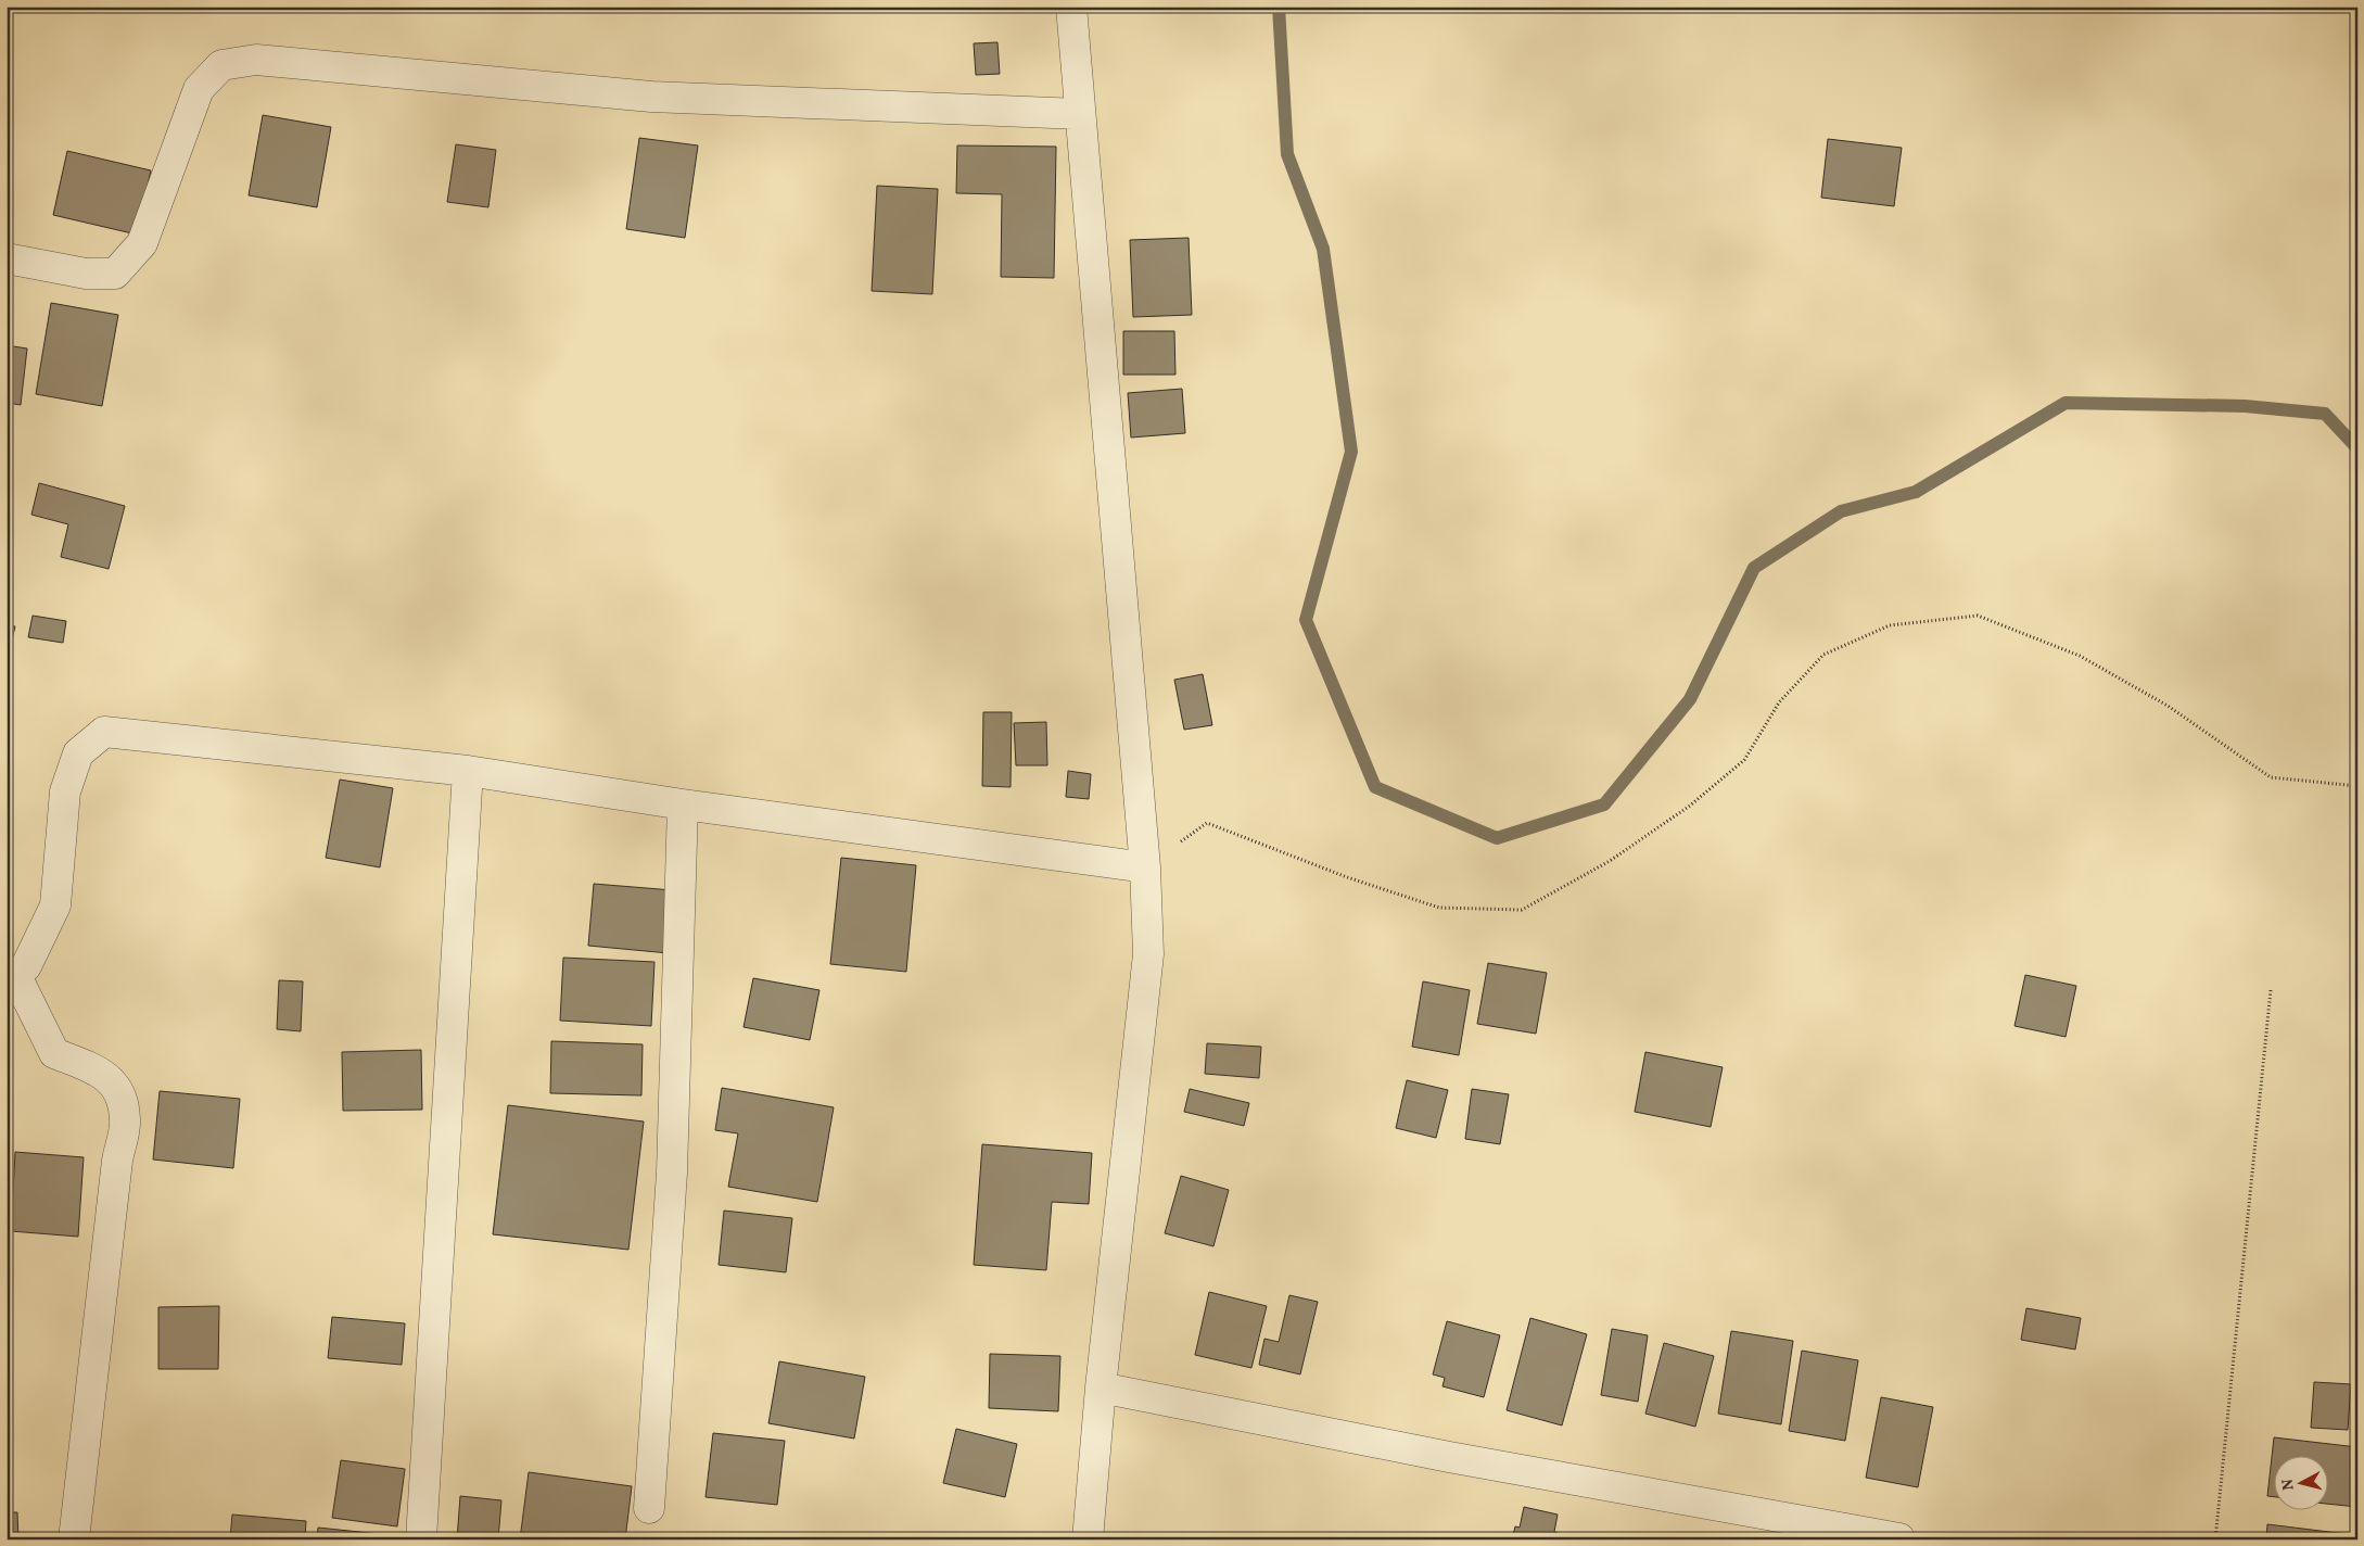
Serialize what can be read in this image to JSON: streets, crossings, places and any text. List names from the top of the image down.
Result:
{
  "north": "left"
}
